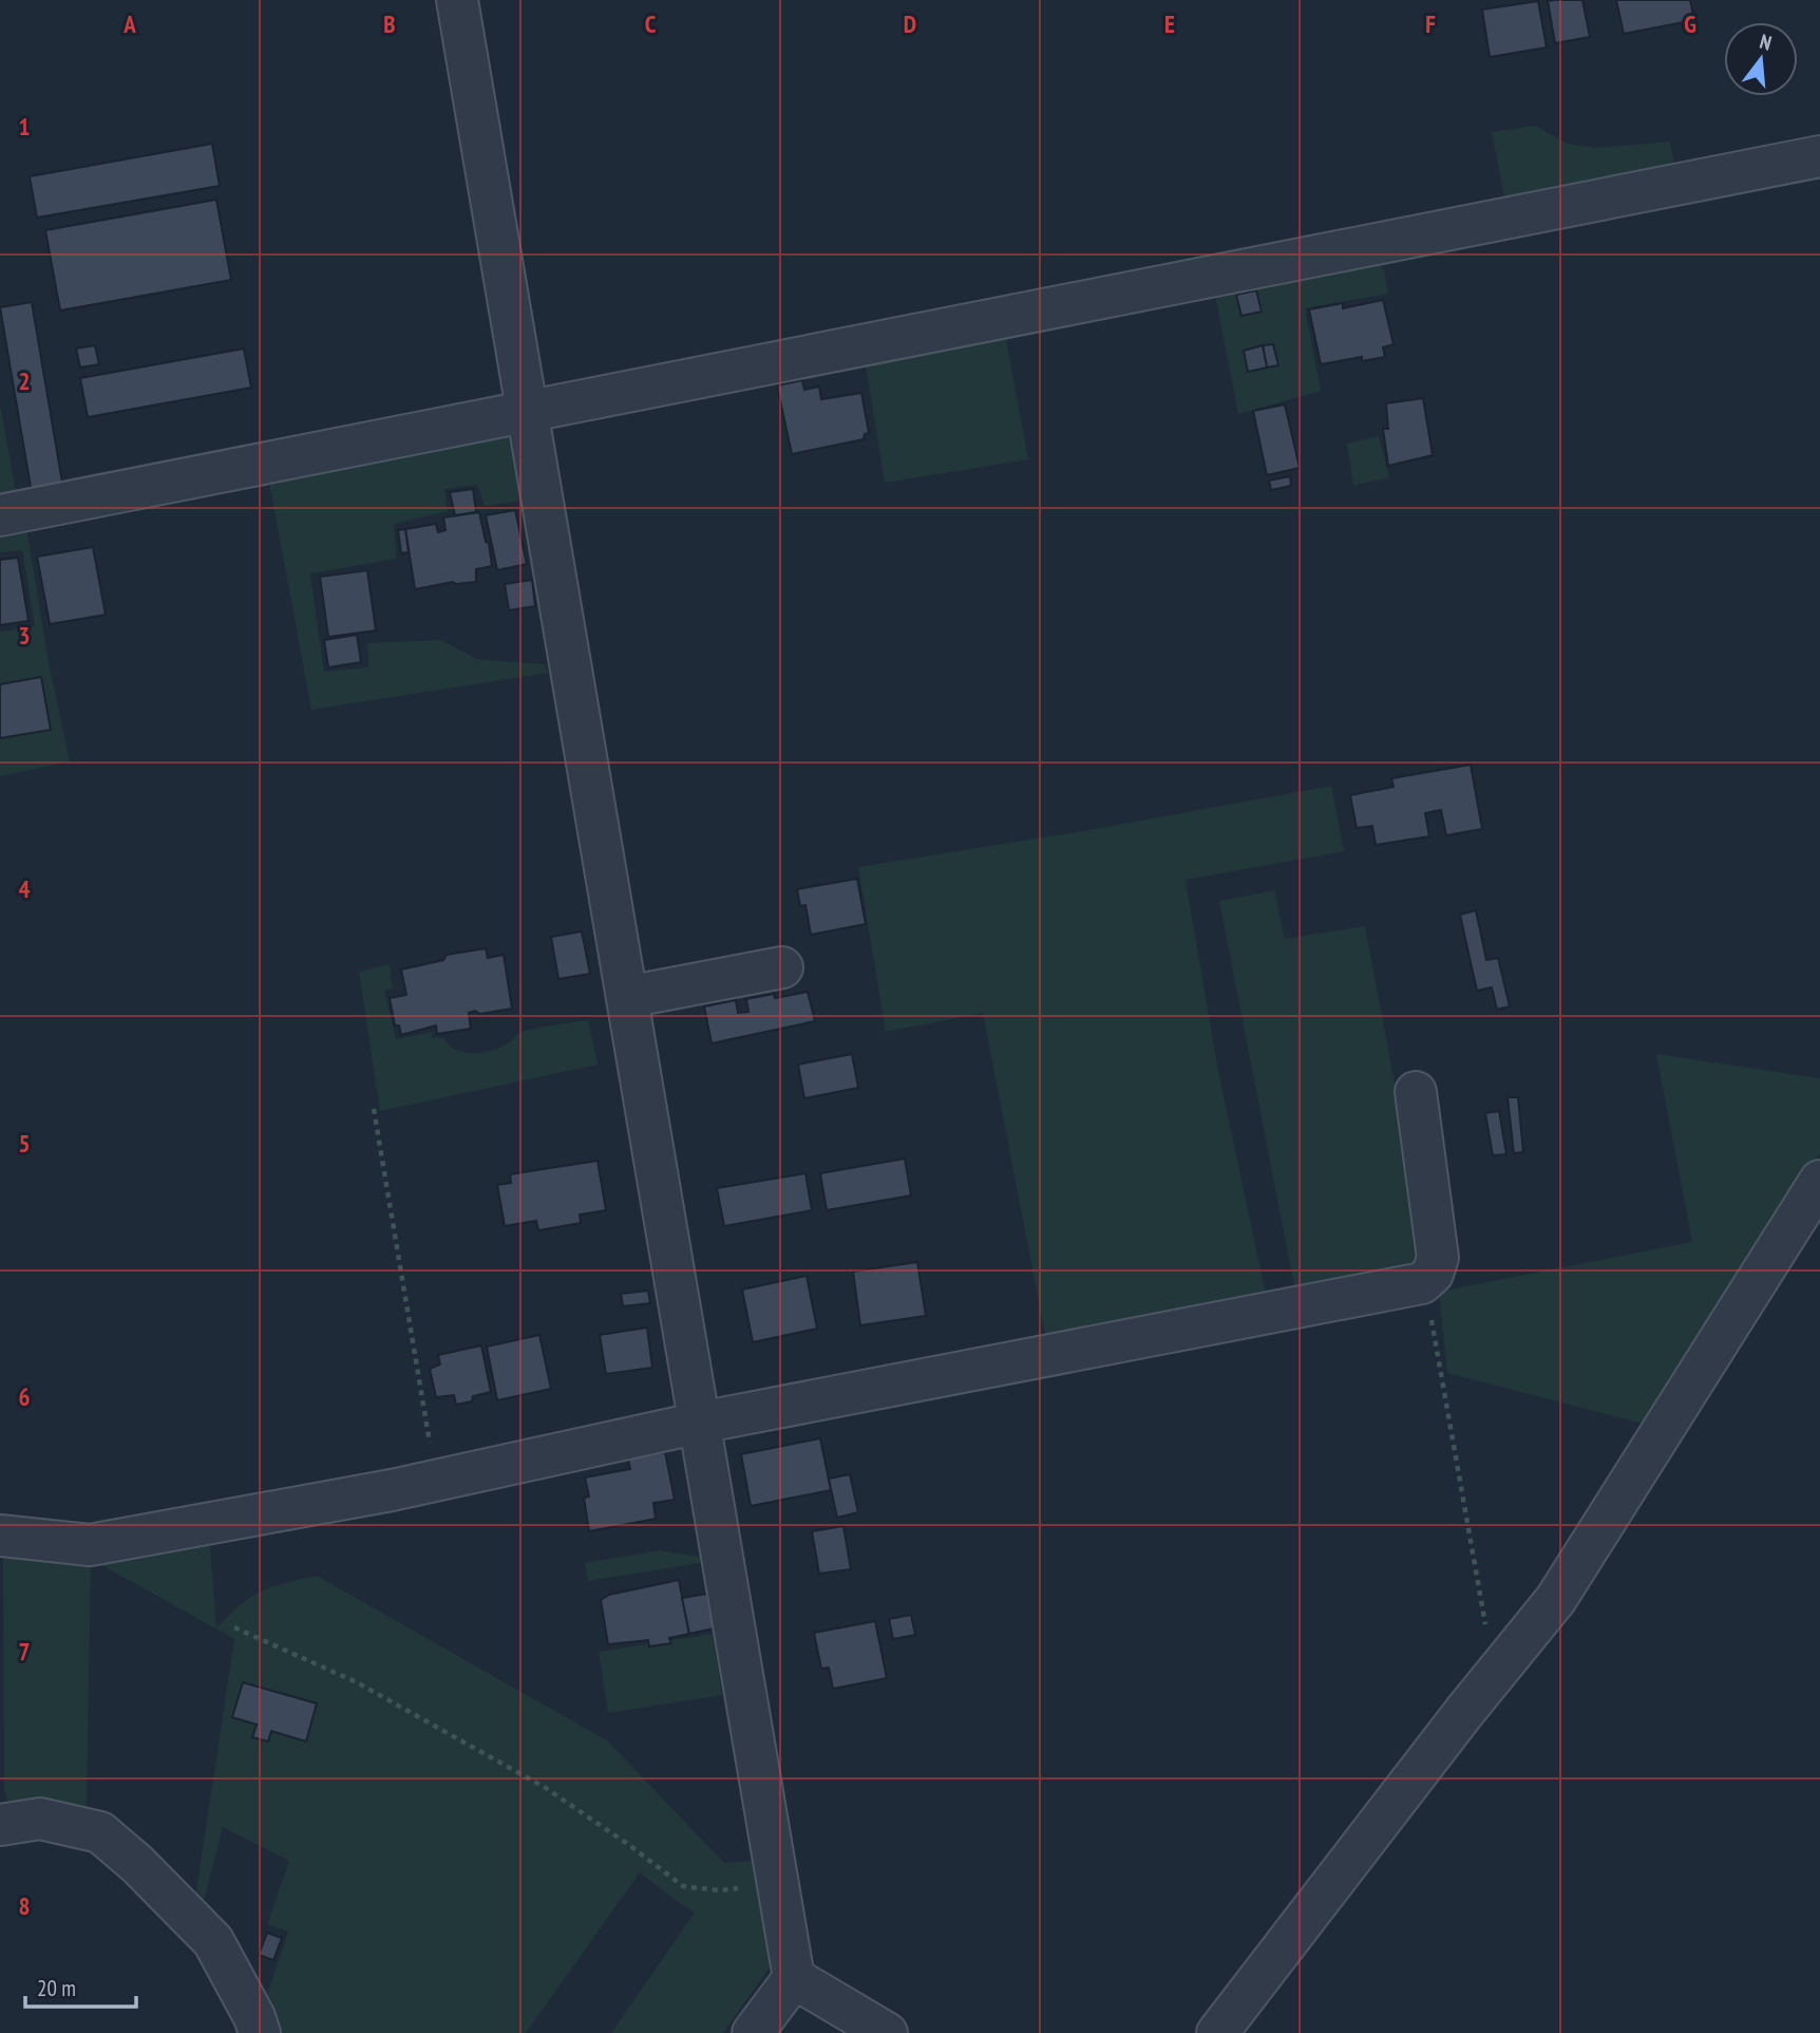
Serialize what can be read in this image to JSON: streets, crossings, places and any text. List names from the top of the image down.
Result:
{
  "scale_bar": "20 m",
  "north": "top",
  "grid": {
    "columns": [
      "A",
      "B",
      "C",
      "D",
      "E",
      "F",
      "G"
    ],
    "rows": [
      "1",
      "2",
      "3",
      "4",
      "5",
      "6",
      "7",
      "8"
    ]
  }
}
